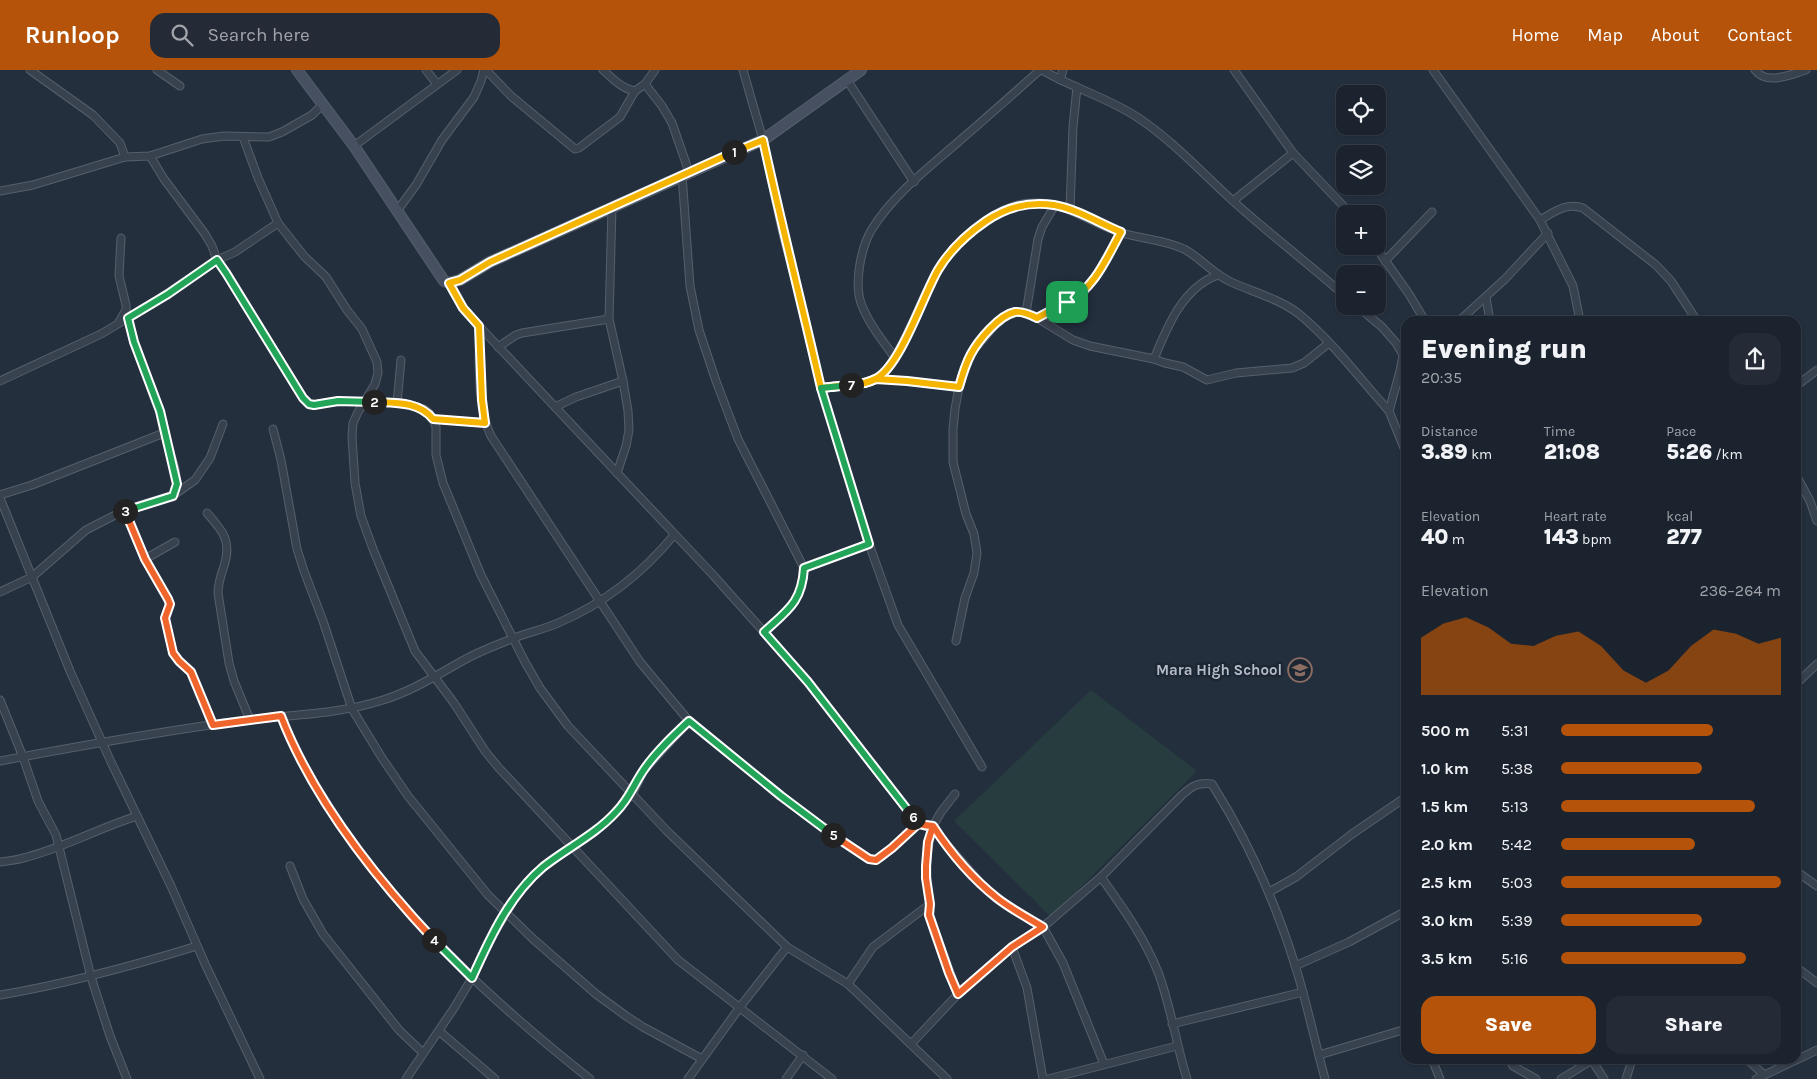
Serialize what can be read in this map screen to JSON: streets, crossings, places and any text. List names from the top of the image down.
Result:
{
  "places": {
    "school or university": ["Mara High School"]
  },
  "page": {
    "header": "Runloop",
    "search": "Search here",
    "nav": [
      "Home",
      "Map",
      "About",
      "Contact"
    ],
    "map_buttons": ["+", "−"],
    "pins": [
      "1",
      "7",
      "2",
      "3",
      "6",
      "5",
      "4"
    ],
    "heading": ["Evening run", "20:35"],
    "stats": [
      ["Distance", "3.89 km"],
      ["Time", "21:08"],
      ["Pace", "5:26 /km"],
      ["Elevation", "40 m"],
      ["Heart rate", "143 bpm"],
      ["kcal", "277"]
    ],
    "chart": ["Elevation", "236–264 m"],
    "list": [
      {
        "name": "500 m",
        "note": "5:31"
      },
      {
        "name": "1.0 km",
        "note": "5:38"
      },
      {
        "name": "1.5 km",
        "note": "5:13"
      },
      {
        "name": "2.0 km",
        "note": "5:42"
      },
      {
        "name": "2.5 km",
        "note": "5:03"
      },
      {
        "name": "3.0 km",
        "note": "5:39"
      },
      {
        "name": "3.5 km",
        "note": "5:16"
      }
    ],
    "buttons": ["Save", "Share"]
  }
}
